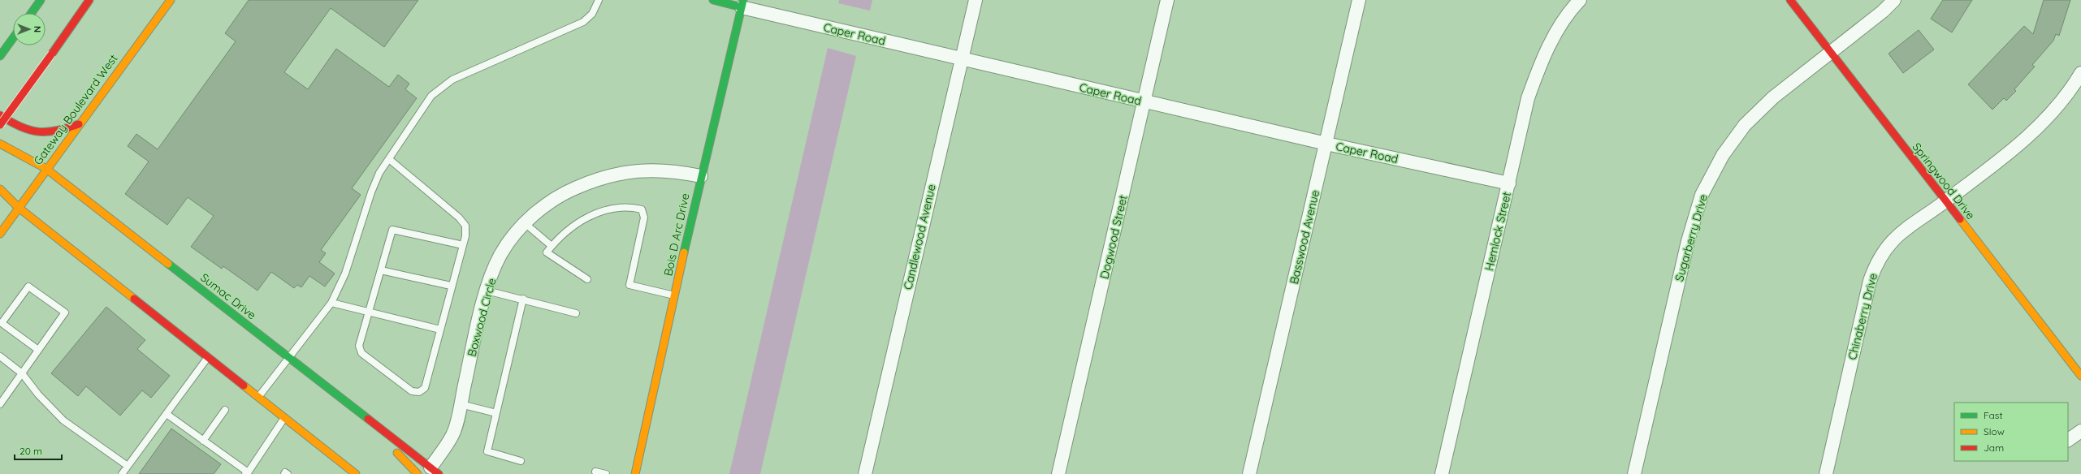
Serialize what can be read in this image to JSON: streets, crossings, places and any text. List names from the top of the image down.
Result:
{
  "streets": {
    "main road": [
      "Caper Road",
      "Gateway Boulevard West",
      "Springwood Drive",
      "Bois D Arc Drive",
      "Sumac Drive"
    ],
    "street": [
      "Hemlock Street",
      "Candlewood Avenue",
      "Dogwood Street",
      "Basswood Avenue",
      "Sugarberry Drive",
      "Chinaberry Drive",
      "Boxwood Circle"
    ]
  },
  "crossings": [
    ["Caper Road", "Hemlock Street"],
    ["Caper Road", "Bois D Arc Drive"],
    ["Caper Road", "Candlewood Avenue"],
    ["Caper Road", "Dogwood Street"],
    ["Caper Road", "Basswood Avenue"],
    ["Gateway Boulevard West", "Sumac Drive"],
    ["Springwood Drive", "Sugarberry Drive"],
    ["Springwood Drive", "Chinaberry Drive"],
    ["Bois D Arc Drive", "Boxwood Circle"],
    ["Sumac Drive", "Boxwood Circle"]
  ],
  "legend": ["Fast", "Slow", "Jam"],
  "scale_bar": "20 m",
  "north": "right"
}
